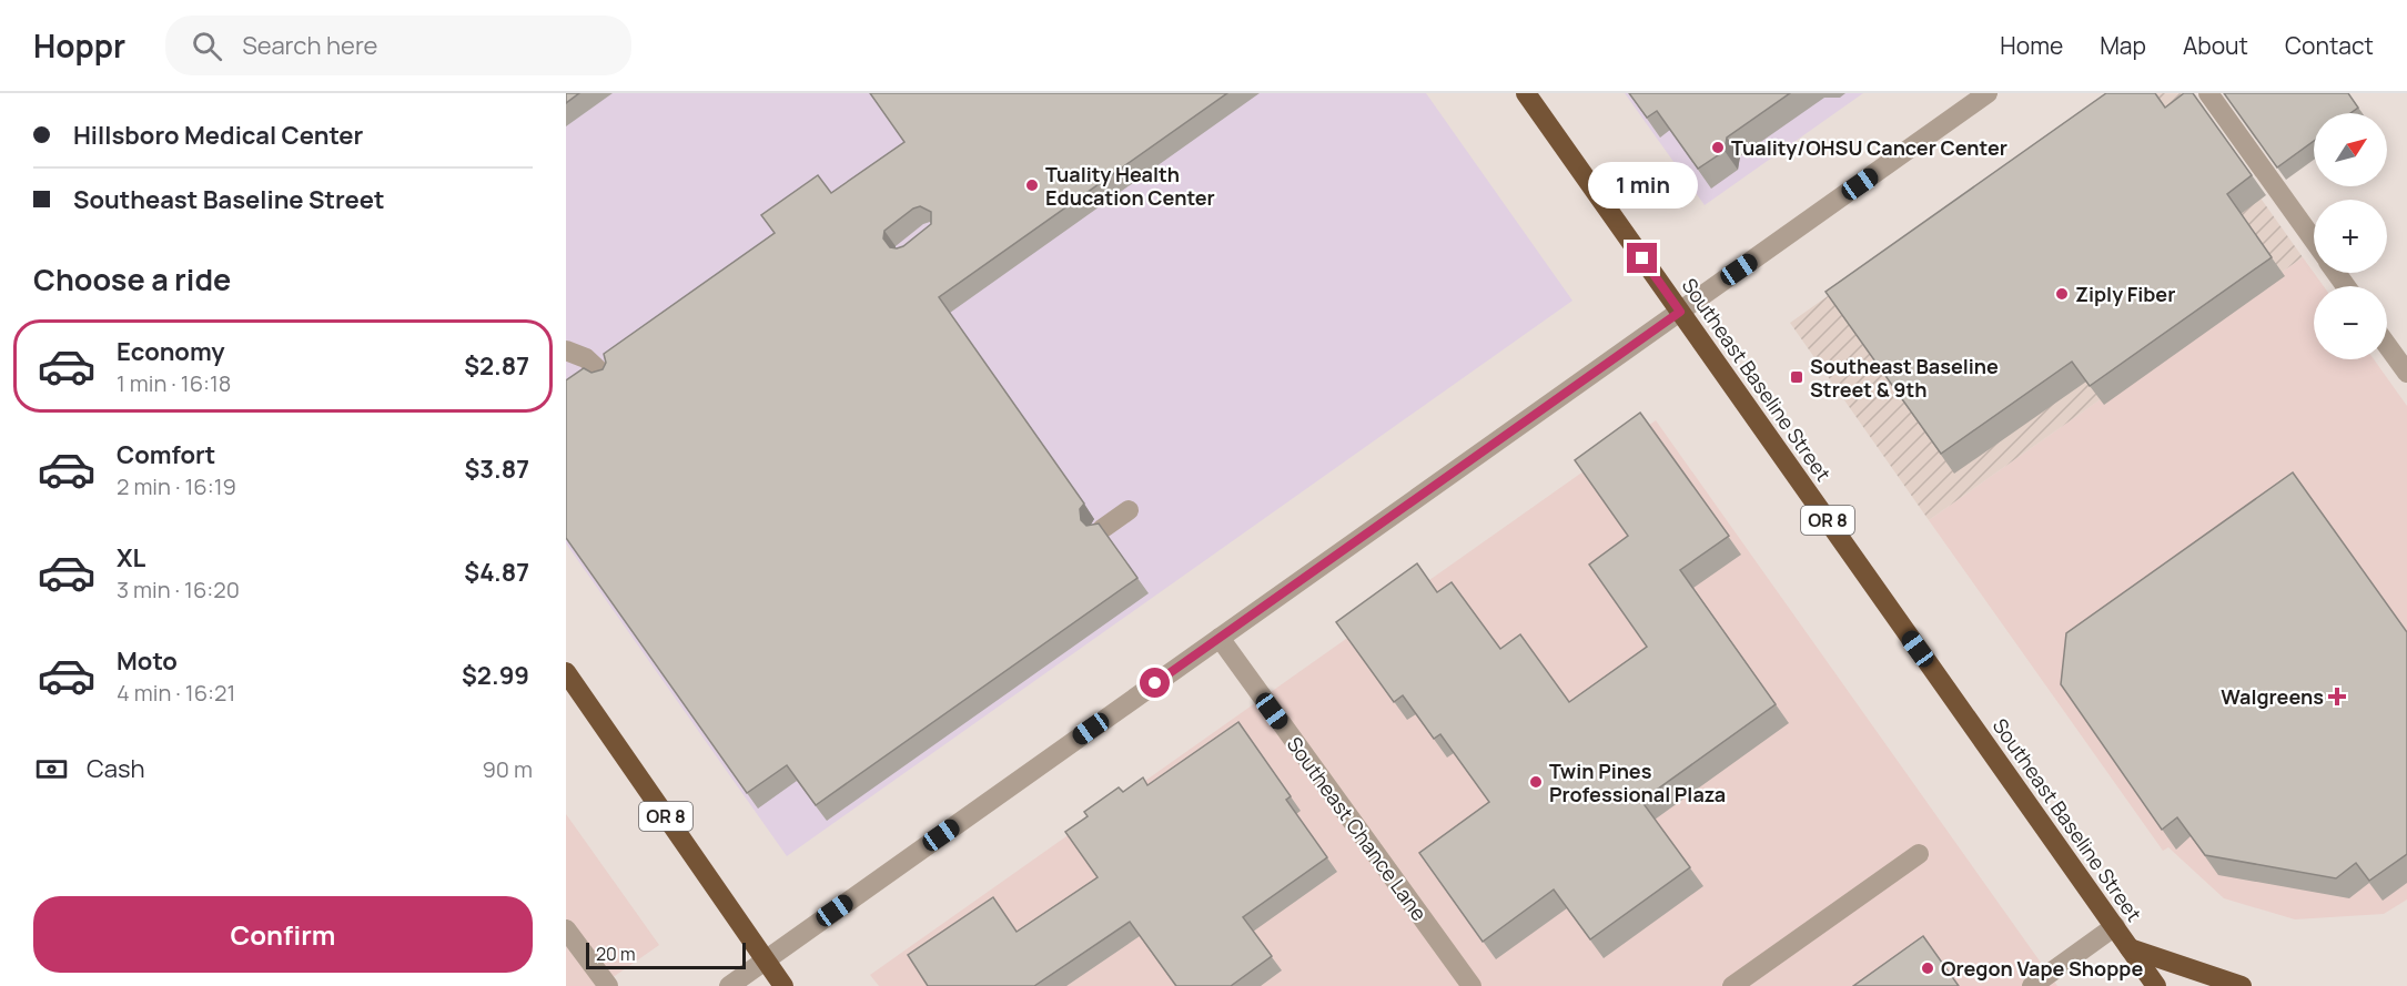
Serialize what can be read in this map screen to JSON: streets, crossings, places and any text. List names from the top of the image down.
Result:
{
  "streets": {
    "highway": ["Southeast Baseline Street", "OR 8"],
    "street": ["Southeast Chance Lane"]
  },
  "places": {
    "other": [
      "Tuality/OHSU Cancer Center",
      "Tuality Health Education Center",
      "Ziply Fiber",
      "Twin Pines Professional Plaza",
      "Oregon Vape Shoppe"
    ],
    "transit": ["Southeast Baseline Street & 9th"],
    "health": ["Walgreens"]
  },
  "scale_bar": "20 m",
  "north": "top right",
  "page": {
    "header": "Hoppr",
    "search": "Search here",
    "nav": [
      "Home",
      "Map",
      "About",
      "Contact"
    ],
    "banner": ["Hillsboro Medical Center", "Southeast Baseline Street"],
    "map_buttons": ["+", "−"],
    "bubble": "1 min",
    "heading": "Choose a ride",
    "list": [
      {
        "name": "Economy",
        "note": "1 min · 16:18",
        "value": "$2.87"
      },
      {
        "name": "Comfort",
        "note": "2 min · 16:19",
        "value": "$3.87"
      },
      {
        "name": "XL",
        "note": "3 min · 16:20",
        "value": "$4.87"
      },
      {
        "name": "Moto",
        "note": "4 min · 16:21",
        "value": "$2.99"
      }
    ],
    "pay": ["Cash", "90 m"],
    "buttons": "Confirm",
    "scale": "20 m"
  }
}
